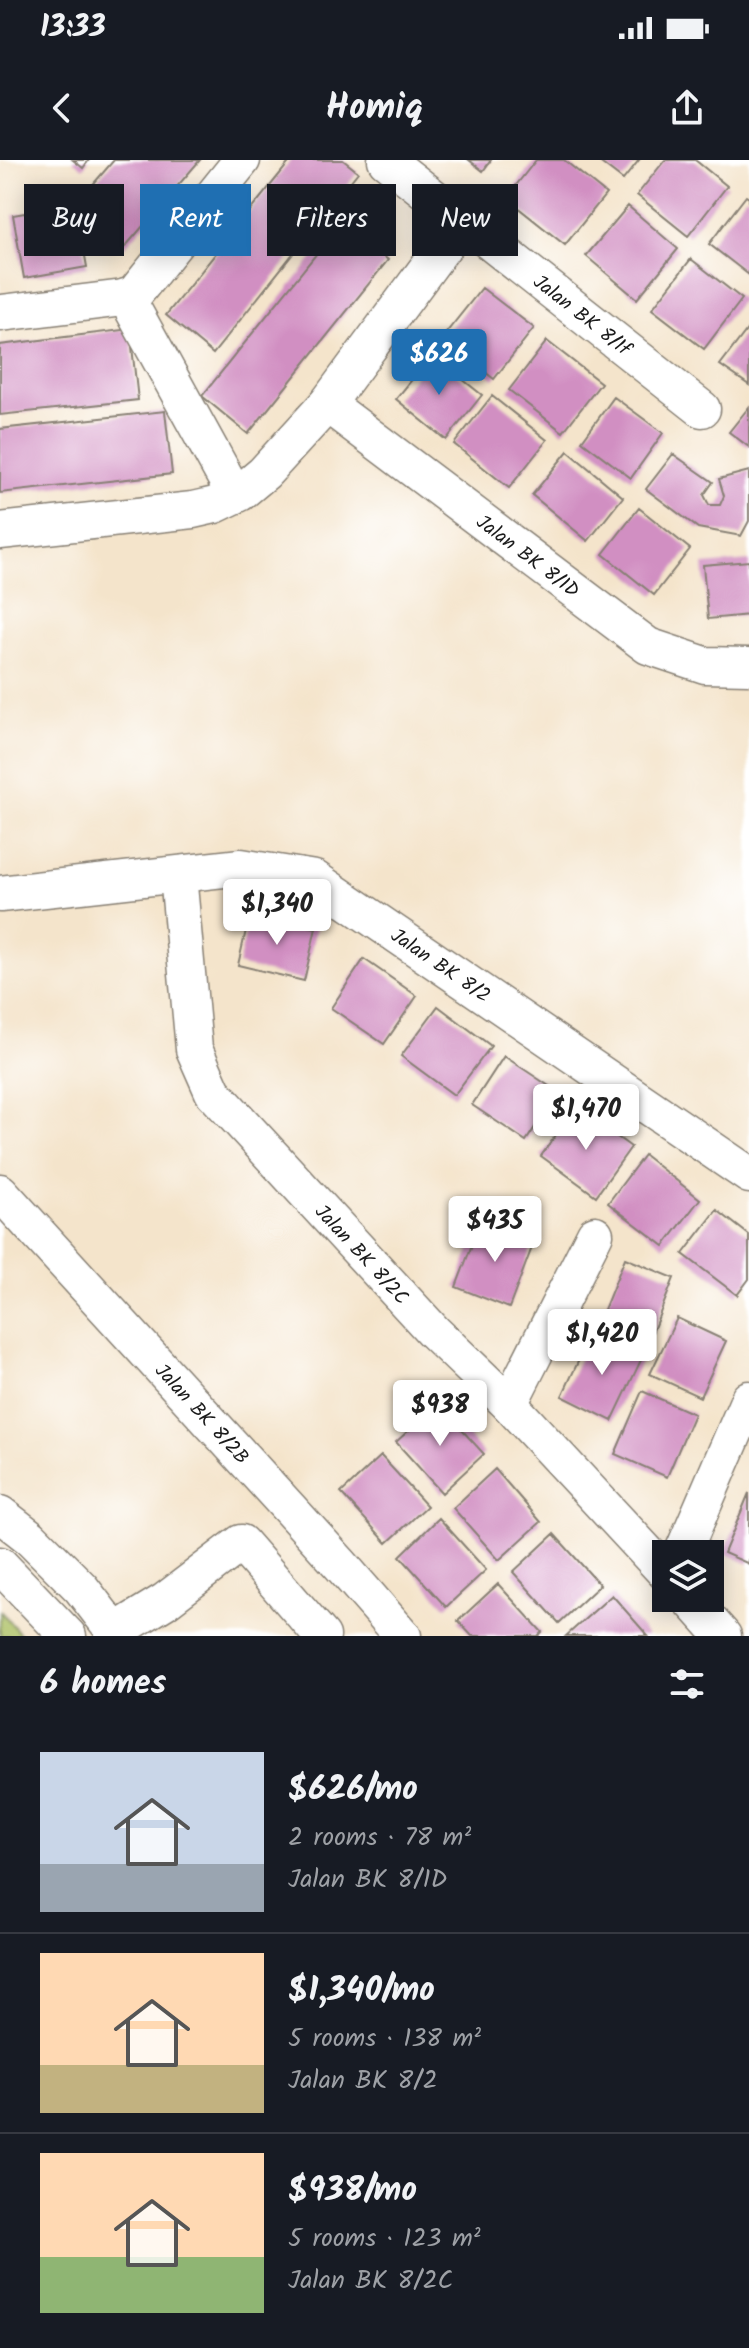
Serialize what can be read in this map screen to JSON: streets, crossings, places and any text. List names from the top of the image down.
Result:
{
  "streets": {
    "street": [
      "Jalan BK 8/1f",
      "Jalan BK 8/1D",
      "Jalan BK 8/2",
      "Jalan BK 8/2C",
      "Jalan BK 8/2B"
    ]
  },
  "crossings": [
    ["Jalan BK 8/2", "Jalan BK 8/2C"]
  ],
  "page": {
    "status": "13:33",
    "header": "Homiq",
    "chip": [
      "Buy",
      "Rent",
      "Filters",
      "New"
    ],
    "price": [
      "$626",
      "$1,340",
      "$1,470",
      "$435",
      "$1,420",
      "$938"
    ],
    "heading": "6 homes",
    "list": [
      {
        "name": "$626/mo",
        "note": "2 rooms · 78 m² · Jalan BK 8/1D"
      },
      {
        "name": "$1,340/mo",
        "note": "5 rooms · 138 m² · Jalan BK 8/2"
      },
      {
        "name": "$938/mo",
        "note": "5 rooms · 123 m² · Jalan BK 8/2C"
      }
    ]
  }
}
